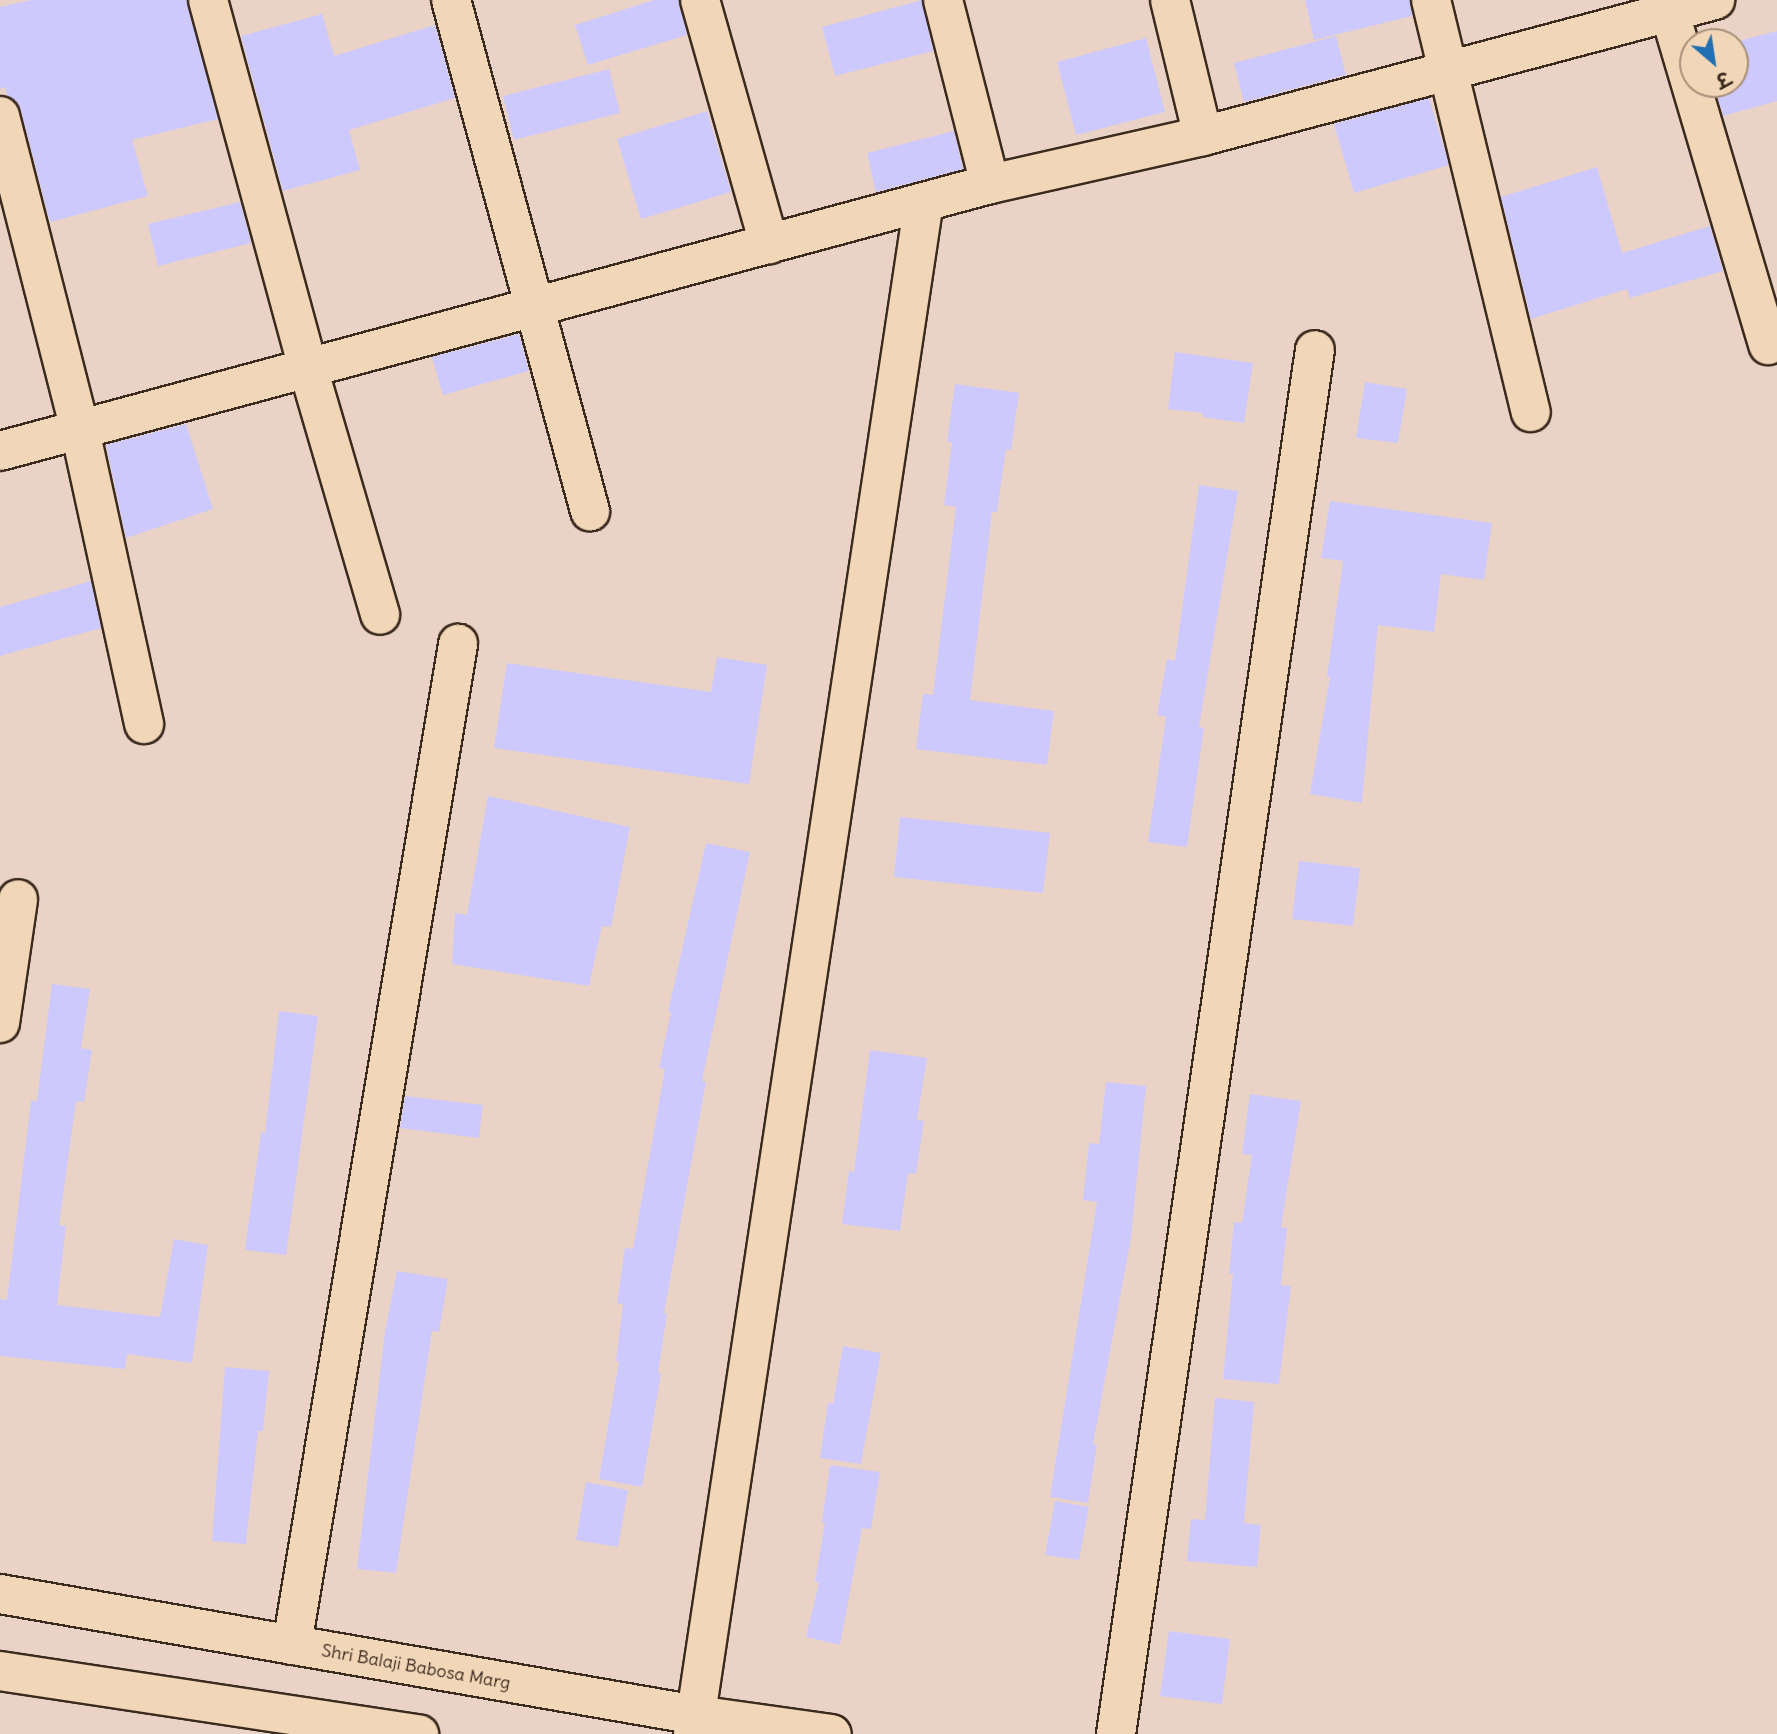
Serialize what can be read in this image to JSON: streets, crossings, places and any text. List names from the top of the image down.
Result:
{
  "streets": {
    "street": ["Shri Balaji Babosa Marg"]
  },
  "north": "bottom right"
}
